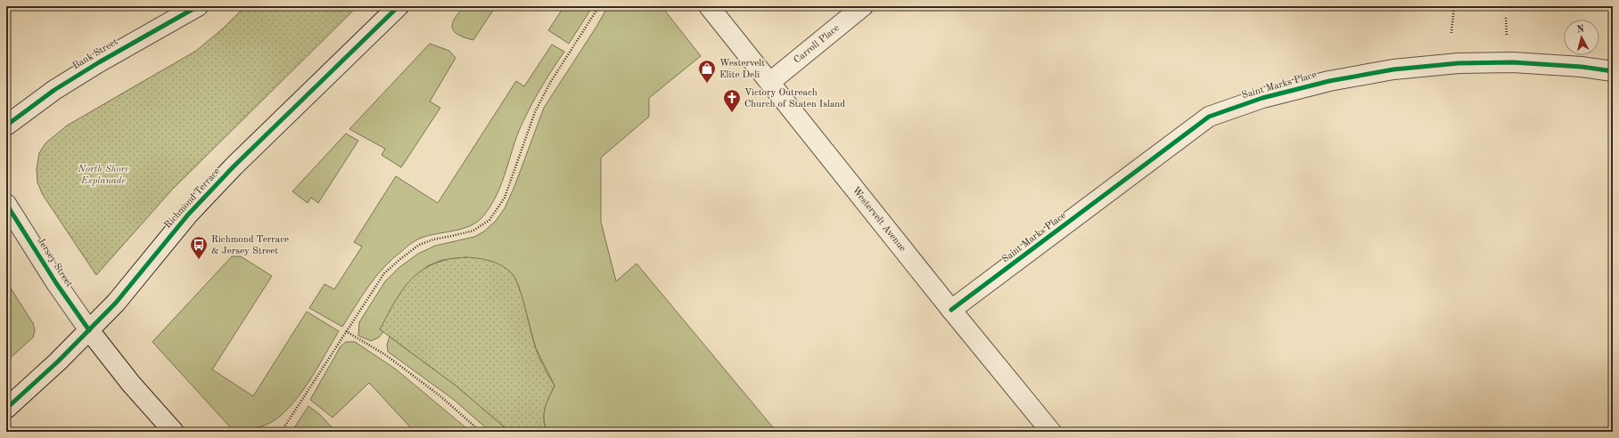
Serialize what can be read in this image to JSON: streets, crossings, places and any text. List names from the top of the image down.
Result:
{
  "streets": {
    "street": [
      "Carroll Place",
      "Bank Street",
      "Saint Marks Place",
      "Richmond Terrace",
      "Westervelt Avenue",
      "Jersey Street"
    ]
  },
  "crossings": [
    ["Carroll Place", "Westervelt Avenue"],
    ["Saint Marks Place", "Westervelt Avenue"],
    ["Richmond Terrace", "Jersey Street"]
  ],
  "parks": ["North Shore Esplanade"],
  "places": {
    "shop": ["Westervelt Elite Deli"],
    "church": ["Victory Outreach Church of Staten Island"],
    "bus stop": ["Richmond Terrace & Jersey Street"]
  },
  "north": "top"
}
